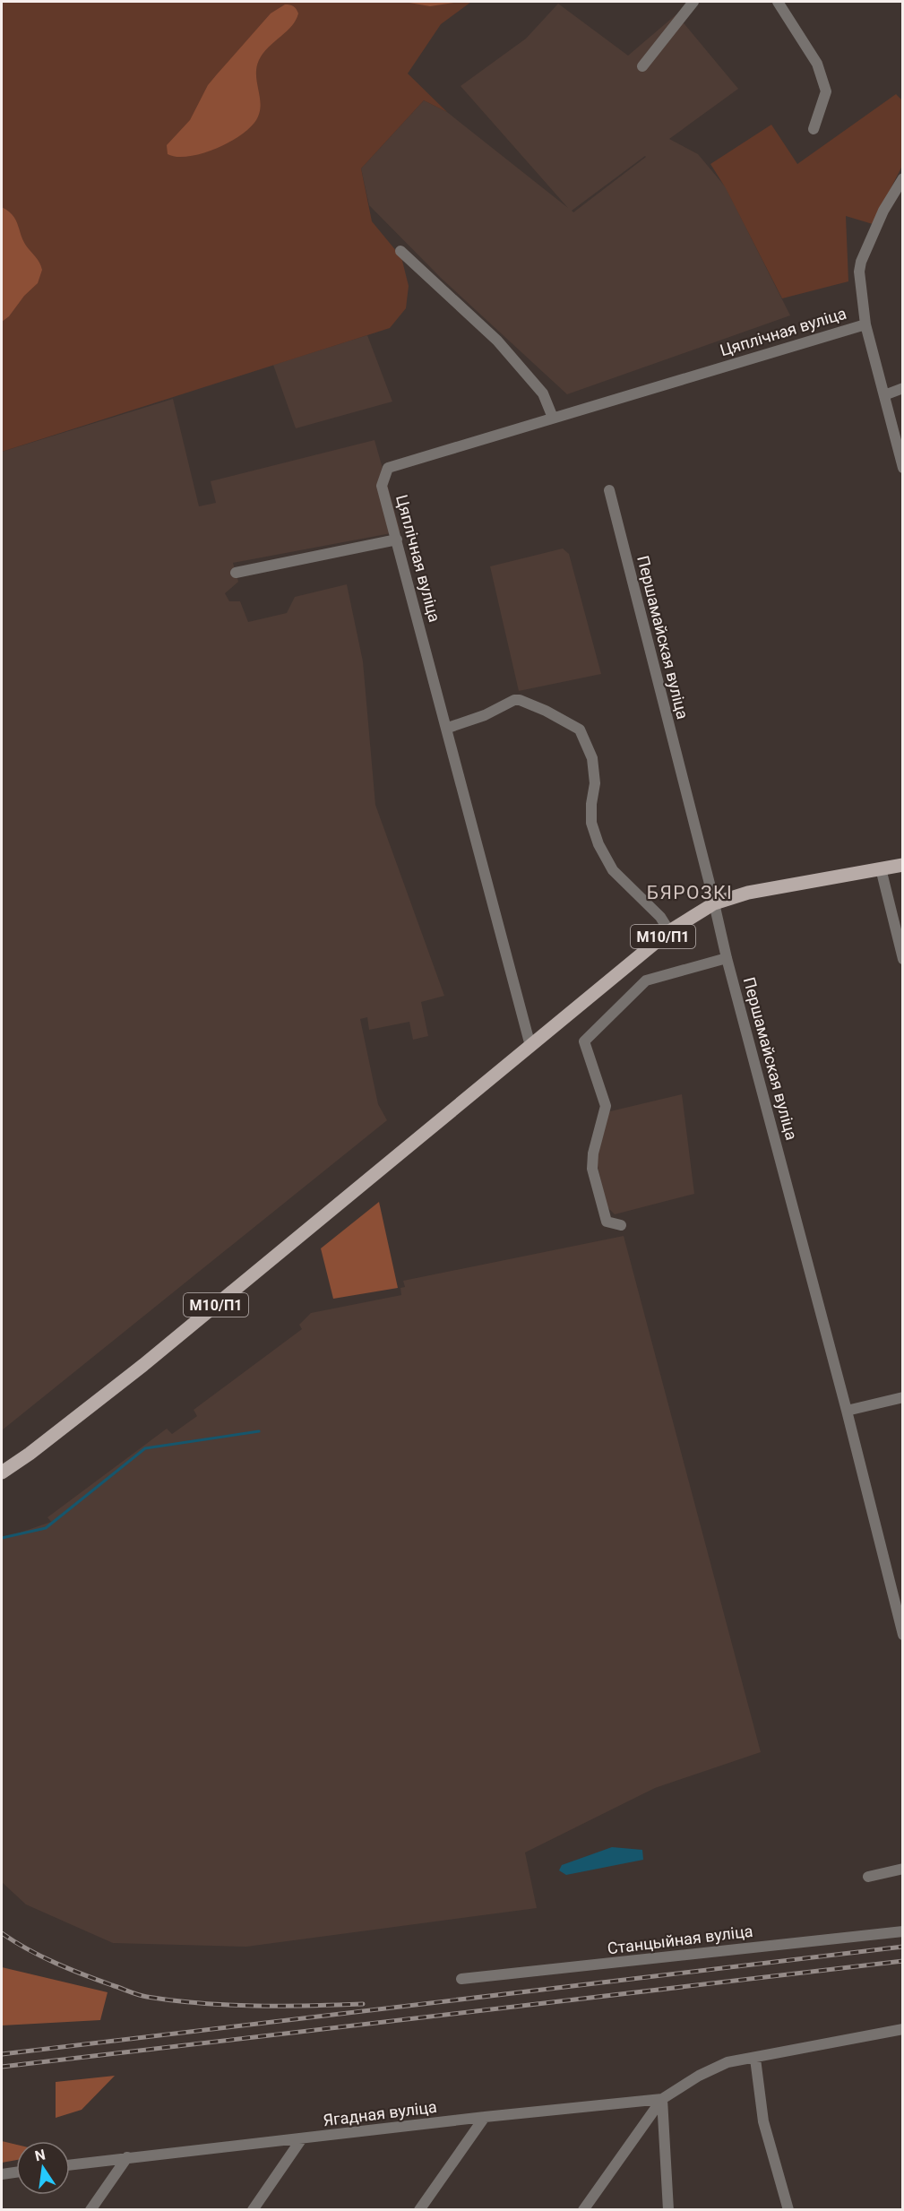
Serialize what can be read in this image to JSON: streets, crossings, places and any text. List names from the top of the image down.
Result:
{
  "streets": {
    "main road": ["М10/П1"],
    "street": [
      "Цяплічная вуліца",
      "Першамайская вуліца",
      "Станцыйная вуліца",
      "Ягадная вуліца"
    ]
  },
  "crossings": [
    ["Цяплічная вуліца", "М10/П1"],
    ["Першамайская вуліца", "М10/П1"]
  ],
  "districts": ["БЯРОЗКІ"],
  "north": "top"
}
